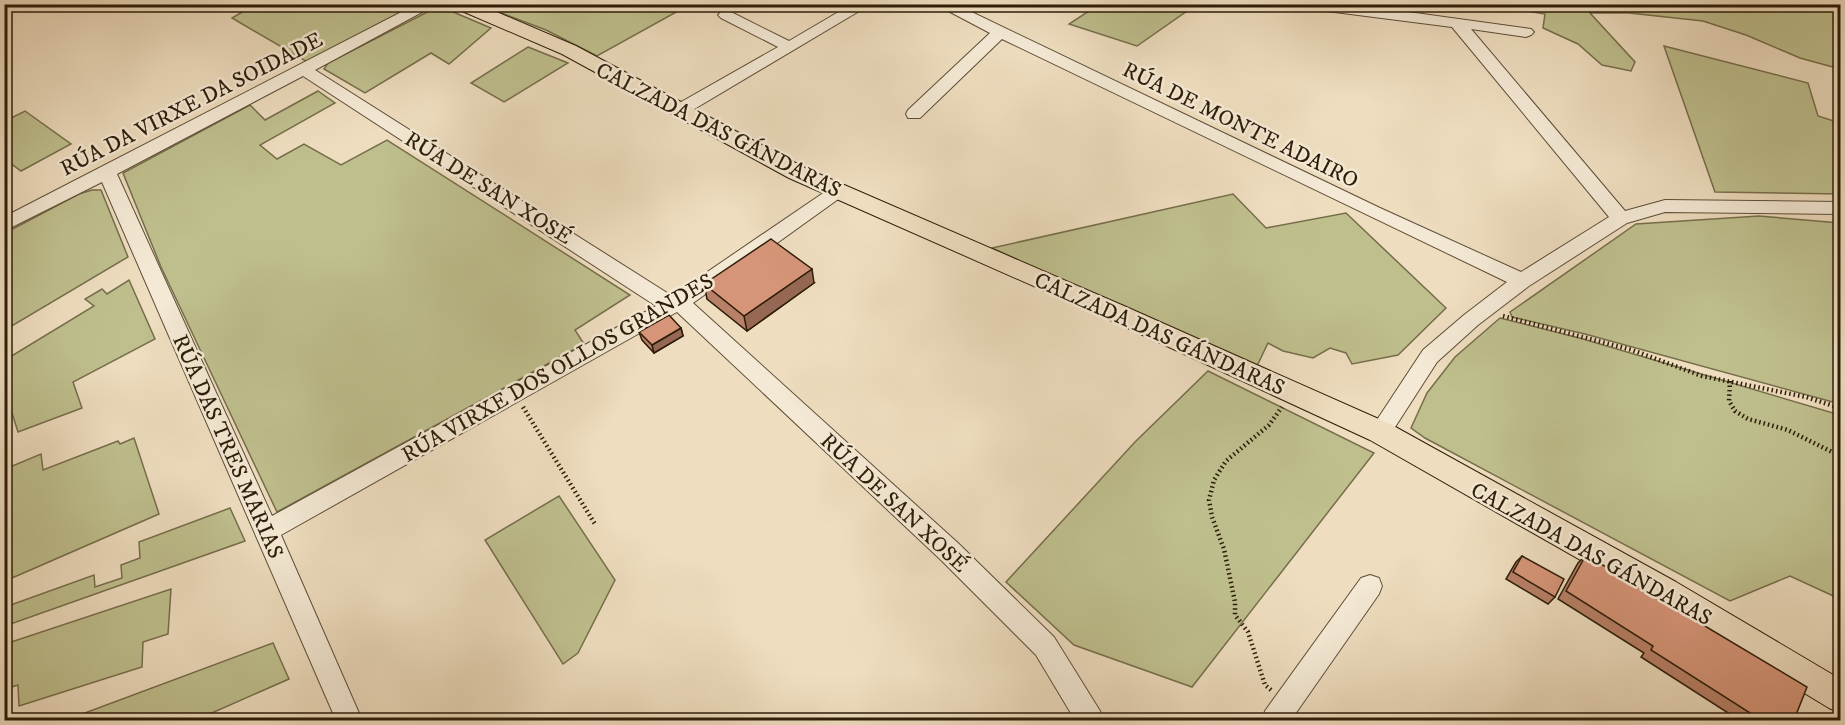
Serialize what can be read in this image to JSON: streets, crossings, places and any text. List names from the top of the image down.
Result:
{
  "streets": {
    "main road": ["CALZADA DAS GÁNDARAS"],
    "street": [
      "RÚA DA VIRXE DA SOIDADE",
      "RÚA DE MONTE ADAIRO",
      "RÚA DE SAN XOSÉ",
      "RÚA VIRXE DOS OLLOS GRANDES",
      "RÚA DAS TRES MARIAS"
    ]
  },
  "crossings": [
    ["RÚA DA VIRXE DA SOIDADE", "RÚA DE SAN XOSÉ"],
    ["RÚA DA VIRXE DA SOIDADE", "RÚA DAS TRES MARIAS"],
    ["CALZADA DAS GÁNDARAS", "RÚA VIRXE DOS OLLOS GRANDES"],
    ["RÚA DE SAN XOSÉ", "RÚA VIRXE DOS OLLOS GRANDES"],
    ["RÚA VIRXE DOS OLLOS GRANDES", "RÚA DAS TRES MARIAS"]
  ]
}
